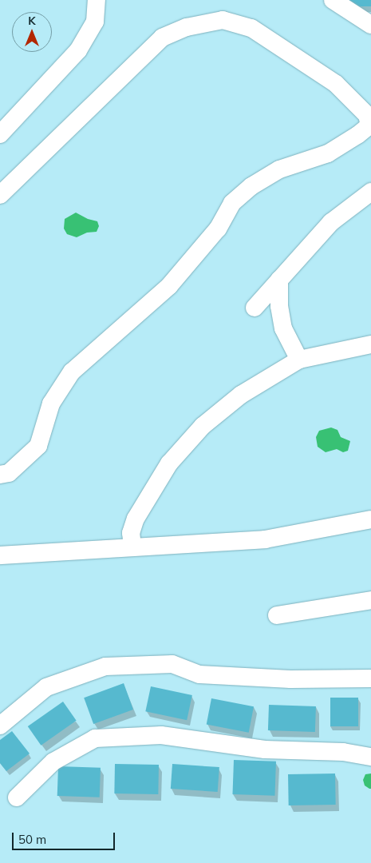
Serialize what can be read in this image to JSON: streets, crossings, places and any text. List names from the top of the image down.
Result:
{
  "scale_bar": "50 m",
  "north": "top"
}
